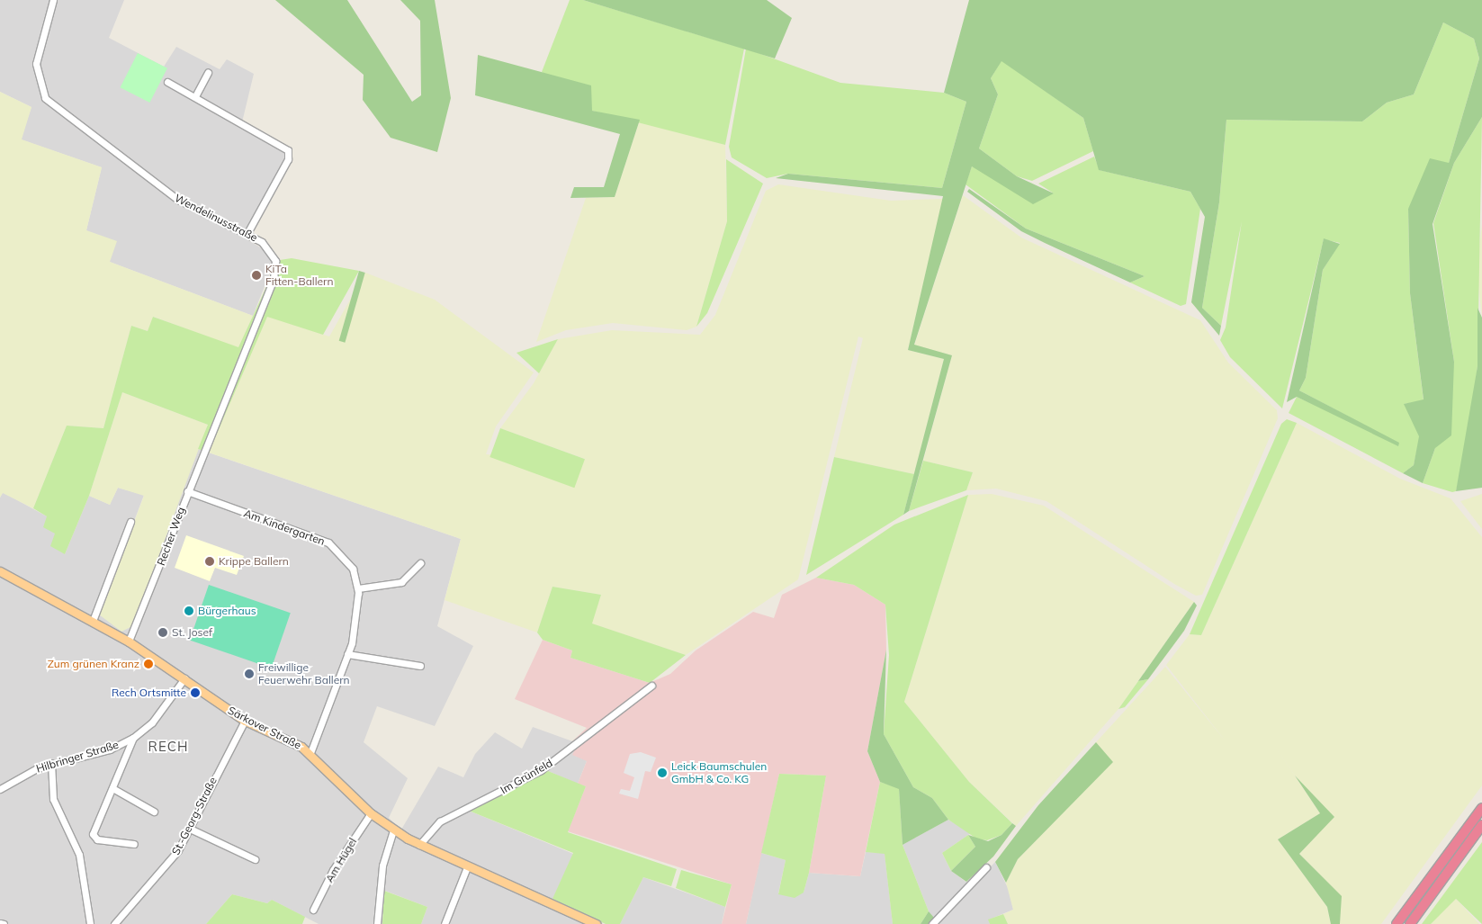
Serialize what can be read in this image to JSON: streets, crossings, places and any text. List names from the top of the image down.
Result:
{
  "streets": {
    "main road": ["Särkover Straße"],
    "street": [
      "Wendelinusstraße",
      "Am Kindergarten",
      "Recher Weg",
      "Hilbringer Straße",
      "Im Grünfeld",
      "St.-Georg-Straße",
      "Am Hügel"
    ]
  },
  "crossings": [
    ["Wendelinusstraße", "Recher Weg"],
    ["Am Kindergarten", "Recher Weg"],
    ["Am Kindergarten", "Särkover Straße"],
    ["Recher Weg", "Särkover Straße"],
    ["Särkover Straße", "Hilbringer Straße"],
    ["Särkover Straße", "Im Grünfeld"],
    ["Särkover Straße", "St.-Georg-Straße"],
    ["Särkover Straße", "Am Hügel"]
  ],
  "districts": ["RECH"],
  "places": [
    "KiTa Fitten-Ballern",
    "Krippe Ballern",
    "Bürgerhaus",
    "St. Josef",
    "Zum grünen Kranz",
    "Freiwillige Feuerwehr Ballern",
    "Rech Ortsmitte",
    "Leick Baumschulen GmbH & Co. KG"
  ]
}
